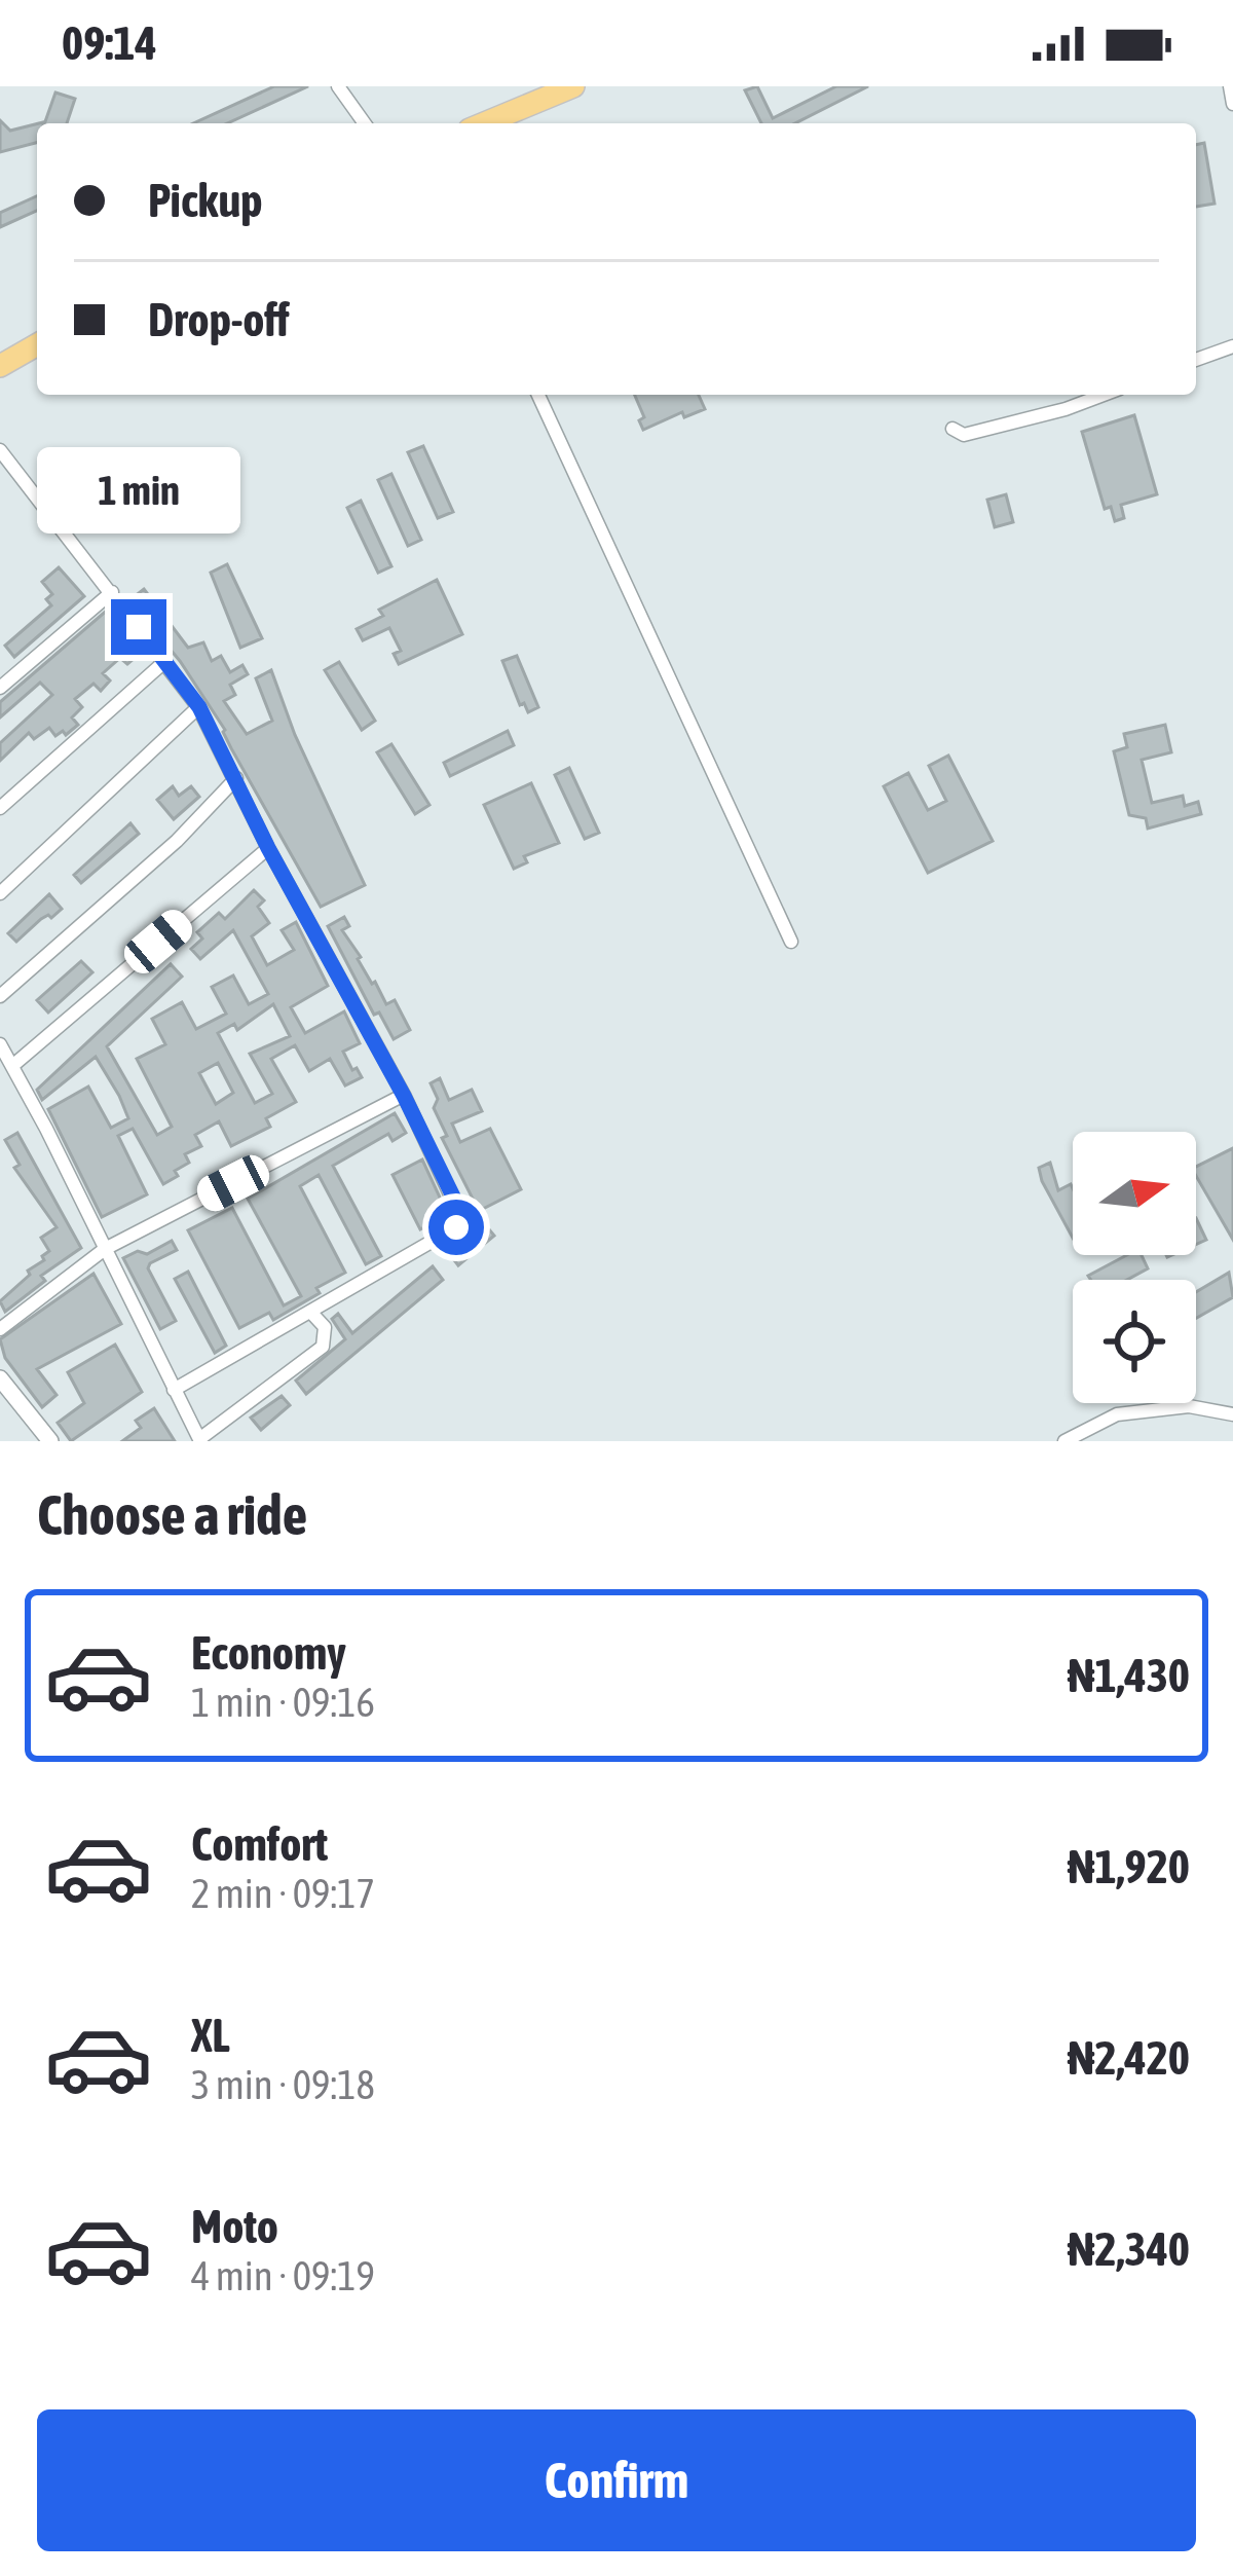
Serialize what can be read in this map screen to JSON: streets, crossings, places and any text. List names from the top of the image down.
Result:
{
  "north": "right",
  "page": {
    "status": "09:14",
    "banner": ["Pickup", "Drop-off"],
    "bubble": "1 min",
    "heading": "Choose a ride",
    "list": [
      {
        "name": "Economy",
        "note": "1 min · 09:16",
        "value": "₦1,430"
      },
      {
        "name": "Comfort",
        "note": "2 min · 09:17",
        "value": "₦1,920"
      },
      {
        "name": "XL",
        "note": "3 min · 09:18",
        "value": "₦2,420"
      },
      {
        "name": "Moto",
        "note": "4 min · 09:19",
        "value": "₦2,340"
      }
    ],
    "buttons": "Confirm"
  }
}
